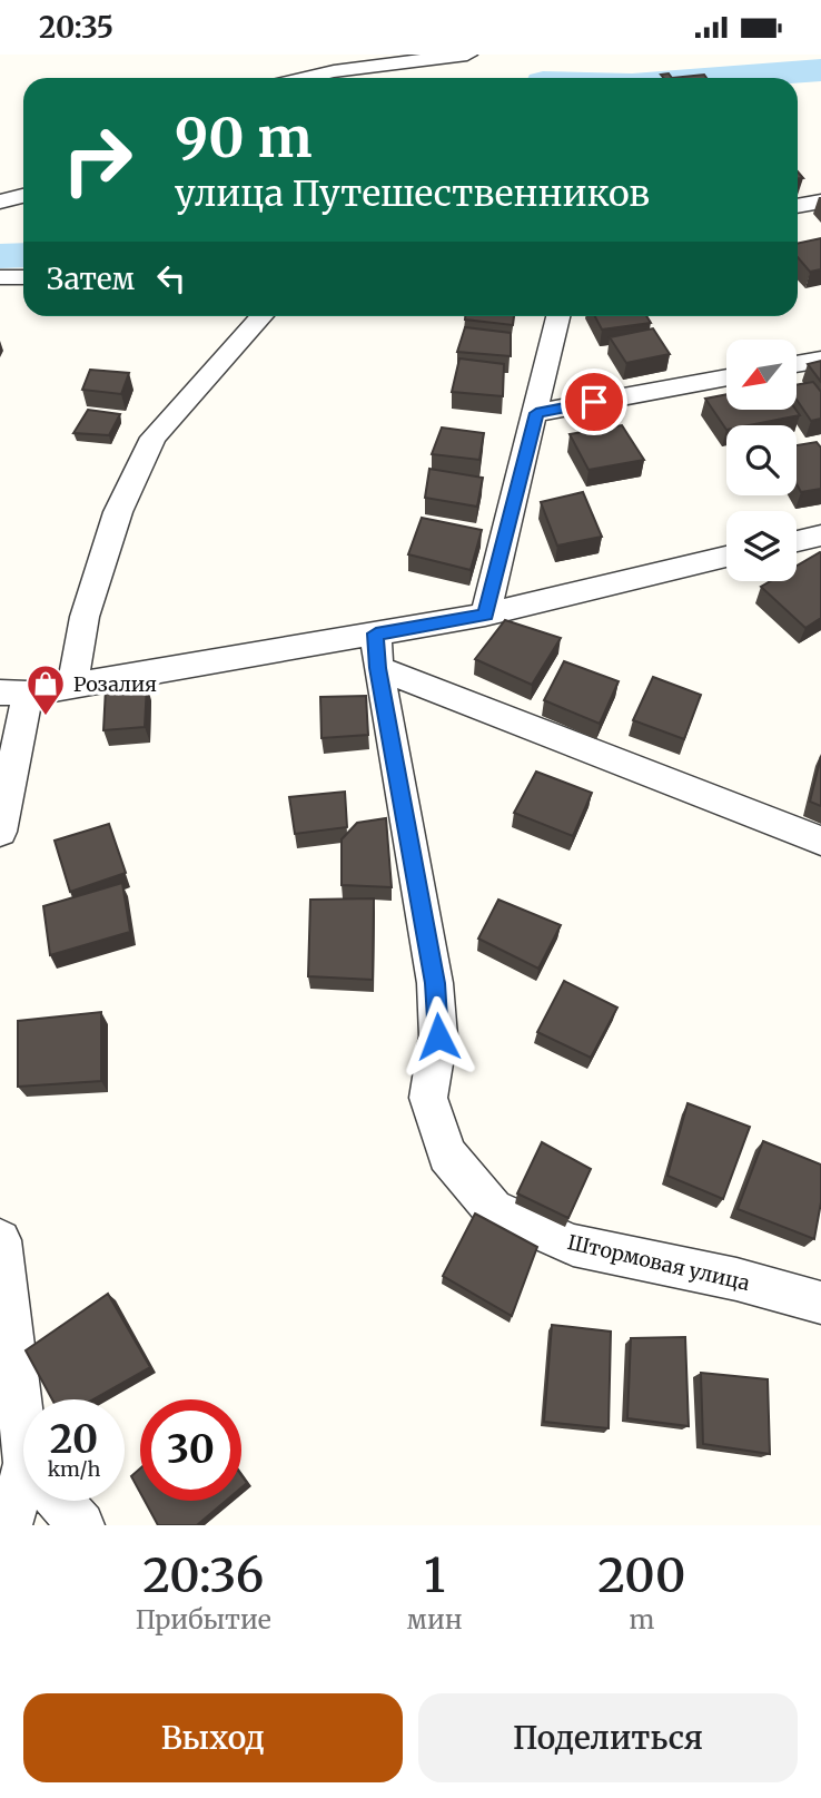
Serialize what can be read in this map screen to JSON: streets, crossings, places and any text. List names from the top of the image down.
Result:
{
  "streets": {
    "street": ["Штормовая улица"]
  },
  "places": {
    "shop": ["Розалия"]
  },
  "north": "bottom left",
  "page": {
    "status": "20:35",
    "turn": ["90 m", "улица Путешественников"],
    "then": "Затем",
    "speed": "20 km/h",
    "limit": "30",
    "eta": [
      "20:36",
      "Прибытие",
      "1",
      "мин",
      "200",
      "m"
    ],
    "buttons": ["Выход", "Поделиться"]
  }
}
